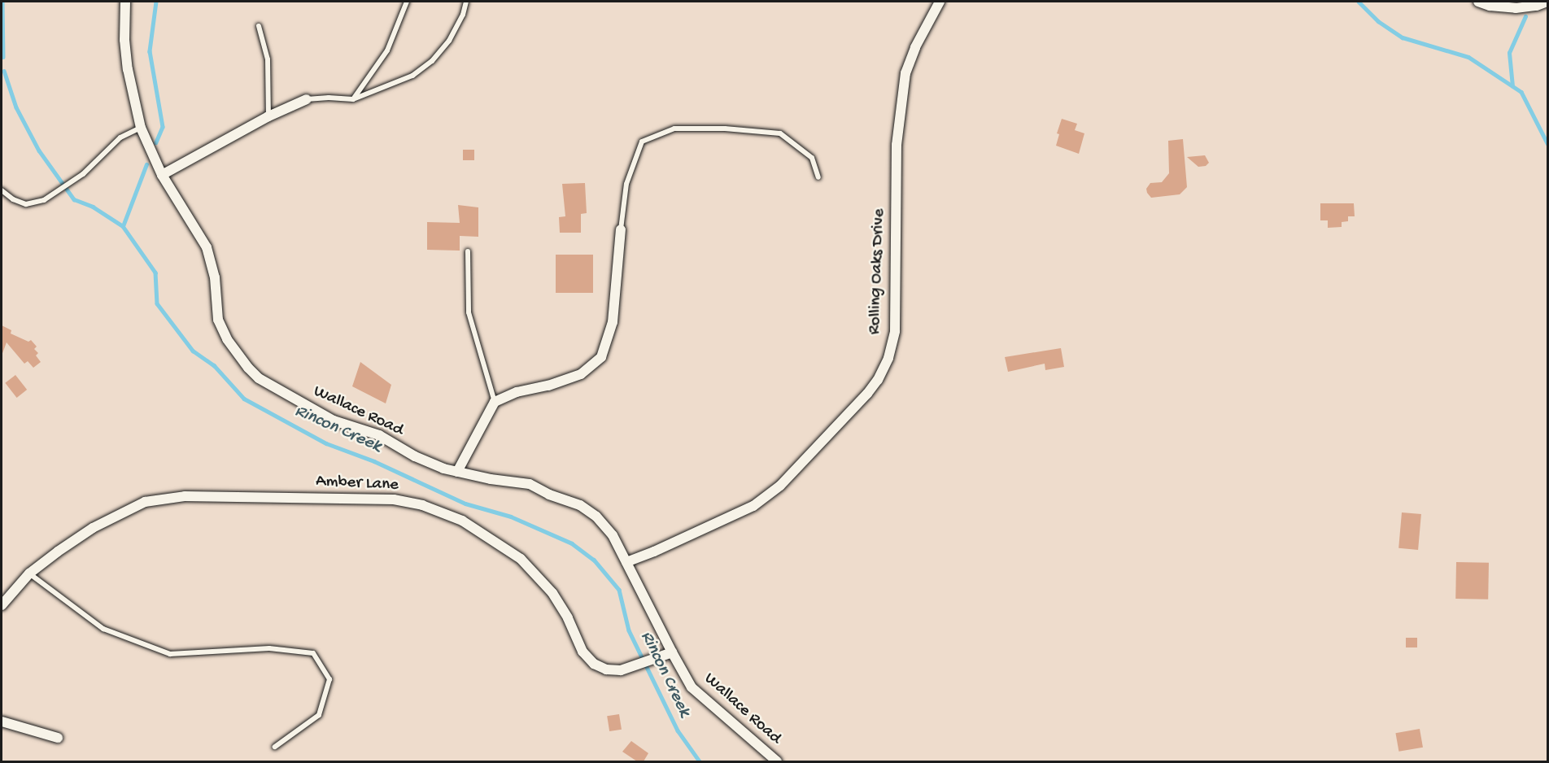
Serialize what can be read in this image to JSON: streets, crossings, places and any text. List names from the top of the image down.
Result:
{
  "streets": {
    "street": ["Rolling Oaks Drive", "Wallace Road", "Amber Lane"]
  },
  "crossings": [
    ["Rolling Oaks Drive", "Wallace Road"],
    ["Wallace Road", "Amber Lane"]
  ],
  "water": ["Rincon Creek"]
}
